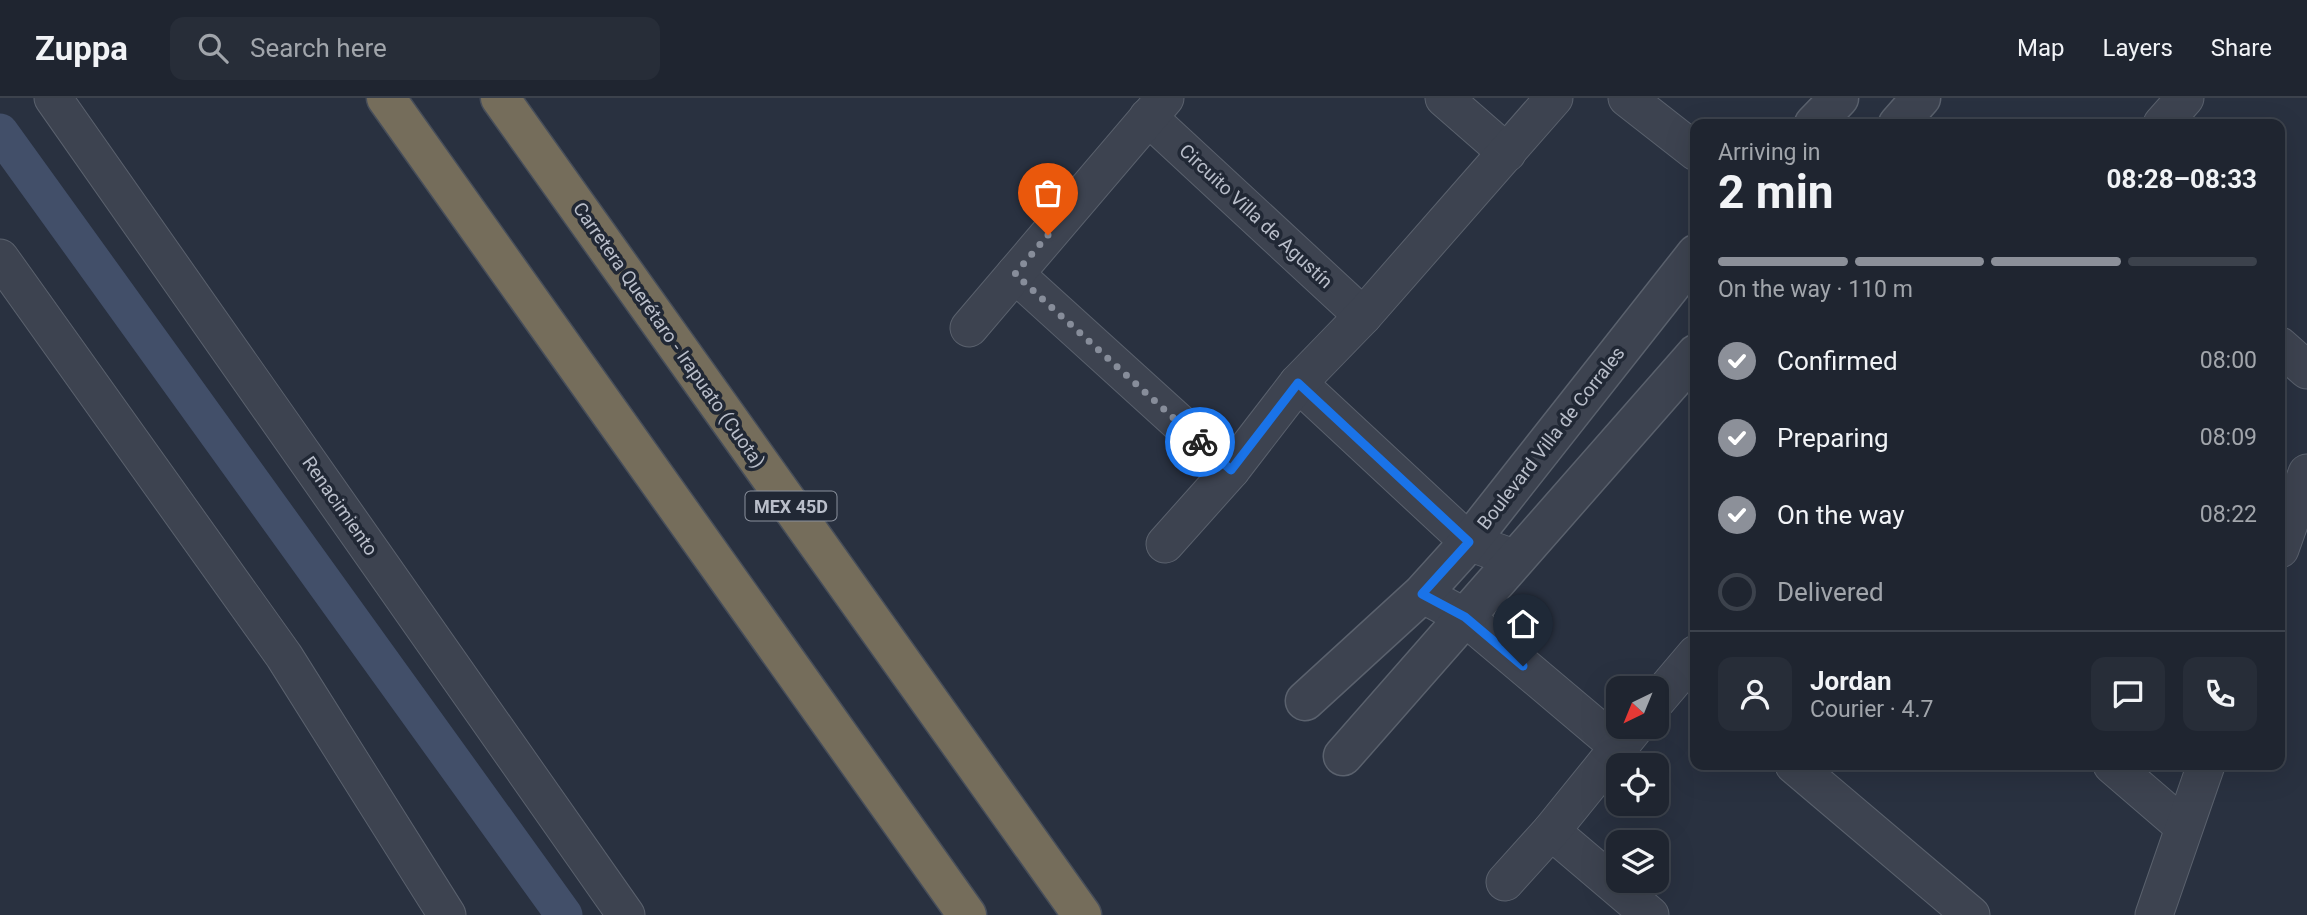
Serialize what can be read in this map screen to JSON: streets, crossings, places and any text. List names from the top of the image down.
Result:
{
  "streets": {
    "highway": ["Carretera Querétaro - Irapuato (Cuota)", "MEX 45D"],
    "street": ["Circuito Villa de Agustín", "Boulevard Villa de Corrales", "Renacimiento"]
  },
  "north": "bottom left",
  "page": {
    "header": "Zuppa",
    "search": "Search here",
    "nav": ["Map", "Layers", "Share"],
    "heading": ["2 min", "Arriving in", "08:28–08:33"],
    "panel": ["Jordan", "Courier · 4.7"],
    "bar": "On the way · 110 m",
    "list": [
      ["Confirmed", "08:00"],
      ["Preparing", "08:09"],
      ["On the way", "08:22"],
      "Delivered"
    ]
  }
}
